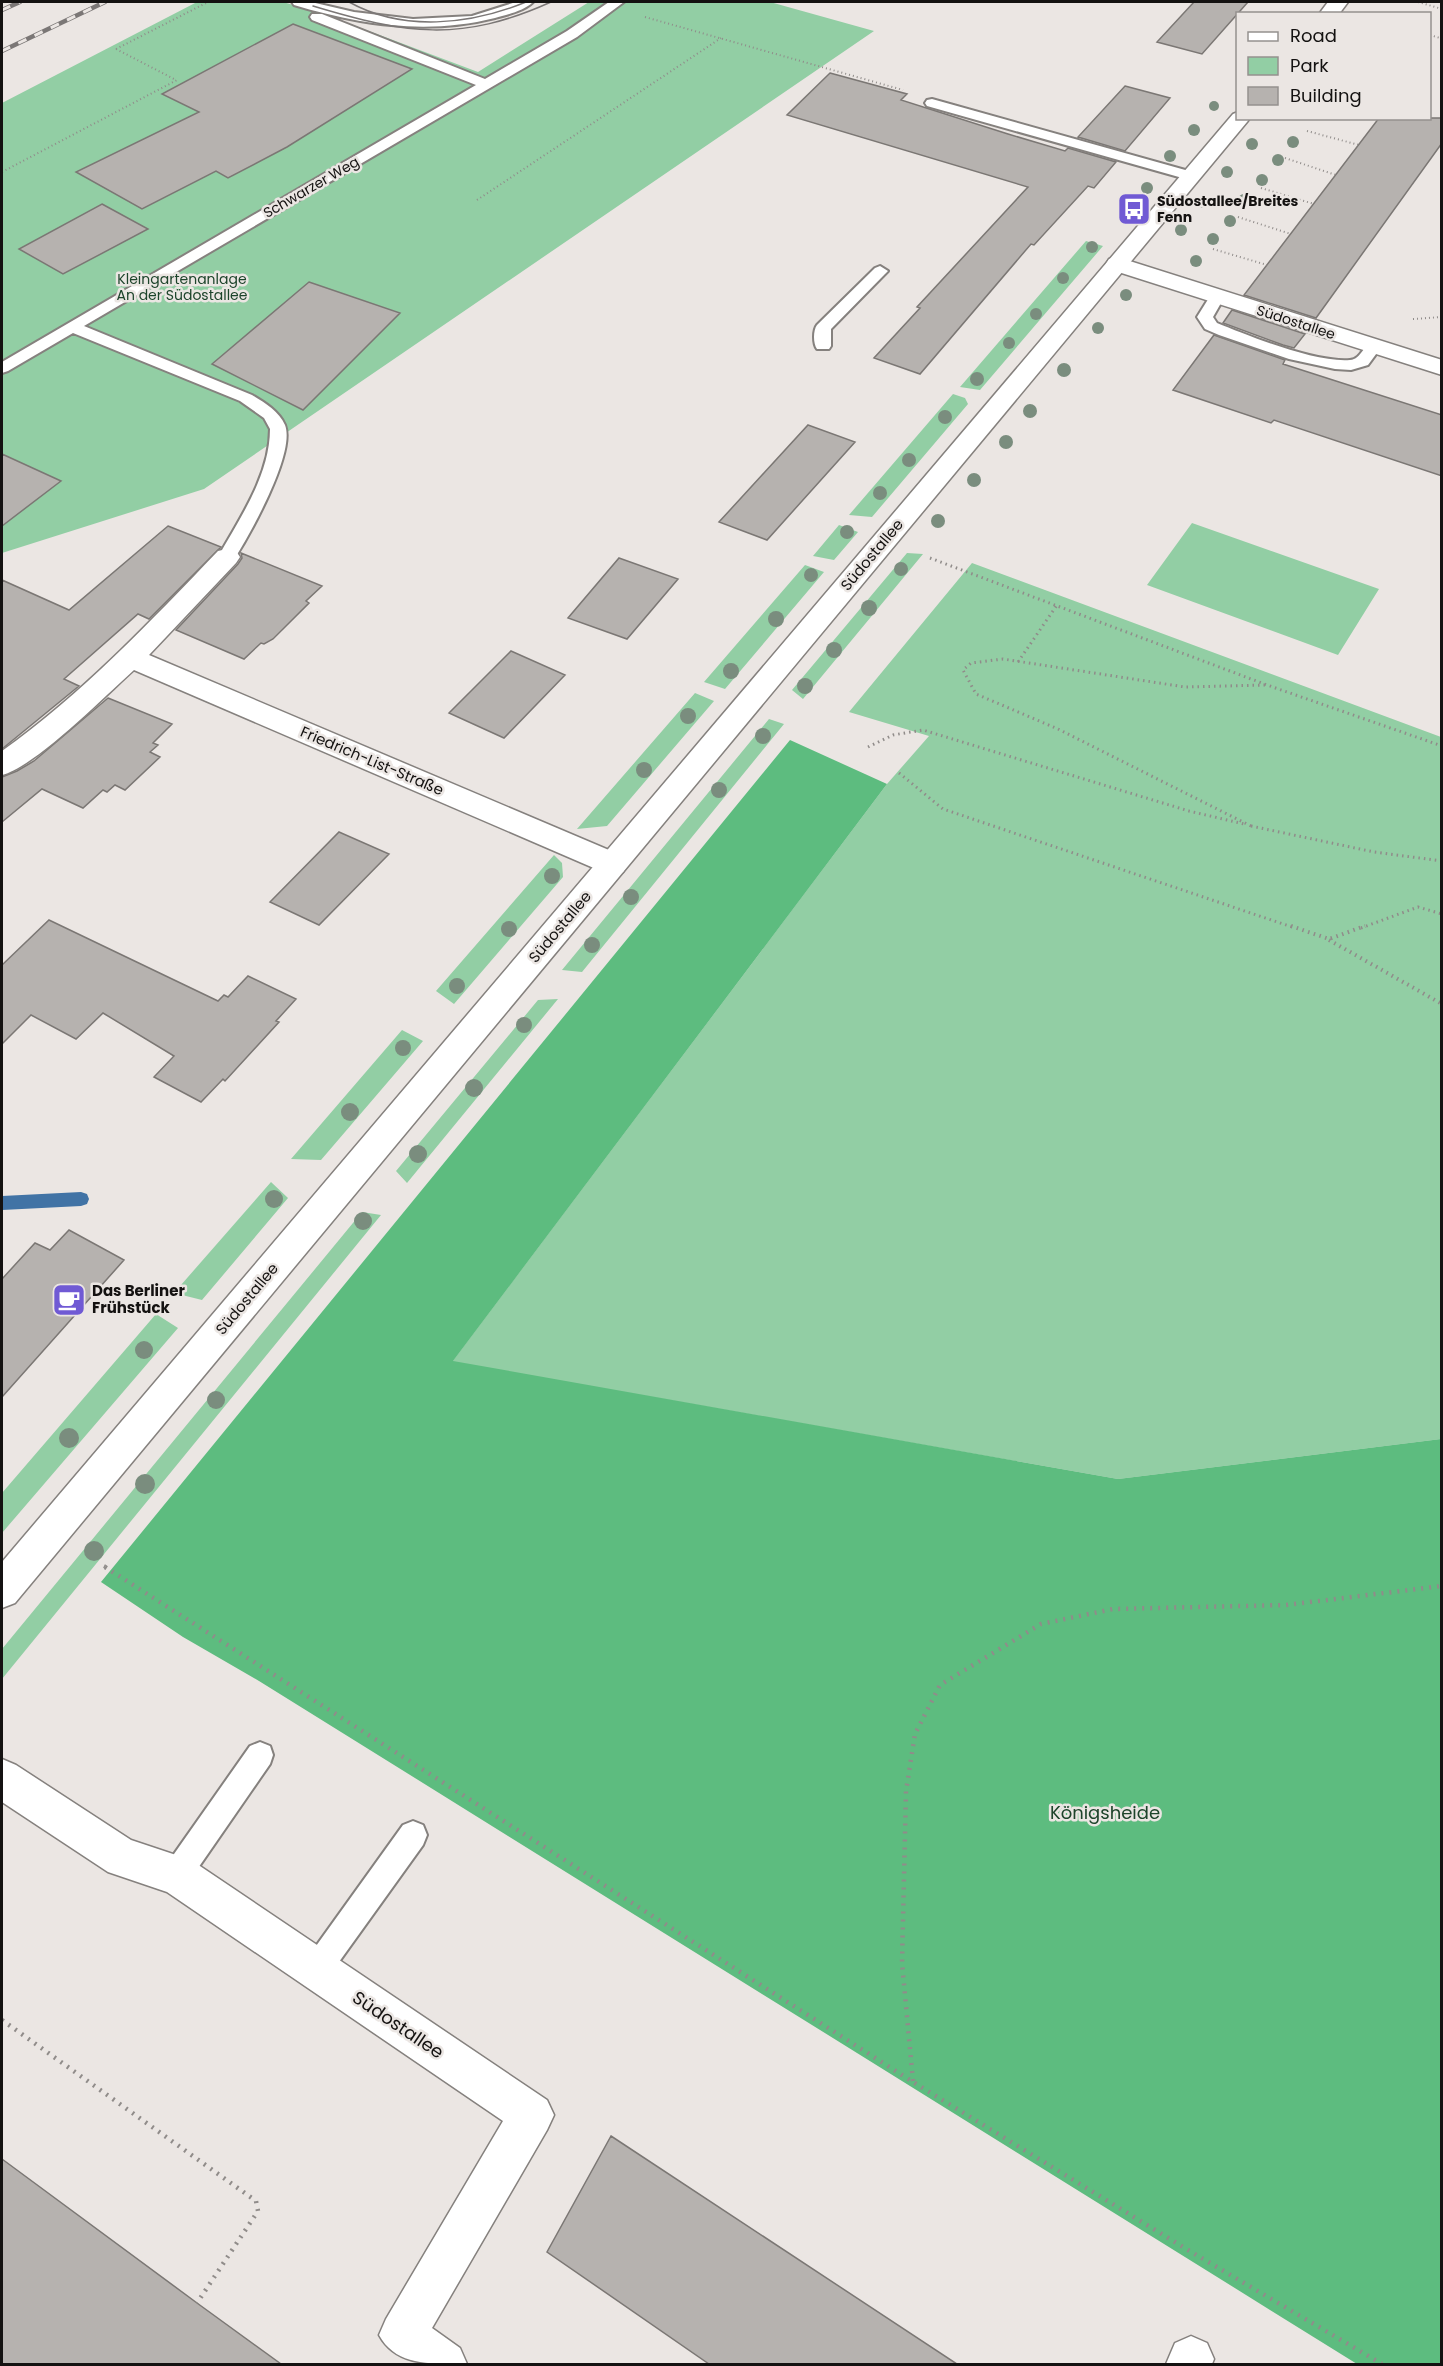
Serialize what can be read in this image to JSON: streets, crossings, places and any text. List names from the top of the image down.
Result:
{
  "streets": {
    "street": ["Südostallee", "Friedrich-List-Straße"],
    "lane": ["Schwarzer Weg"]
  },
  "crossings": [
    ["Südostallee", "Friedrich-List-Straße"]
  ],
  "parks": ["Kleingartenanlage An der Südostallee", "Königsheide"],
  "places": {
    "bus stop": ["Südostallee/Breites Fenn"],
    "cafe": ["Das Berliner Frühstück"]
  },
  "legend": ["Road", "Park", "Building"]
}
